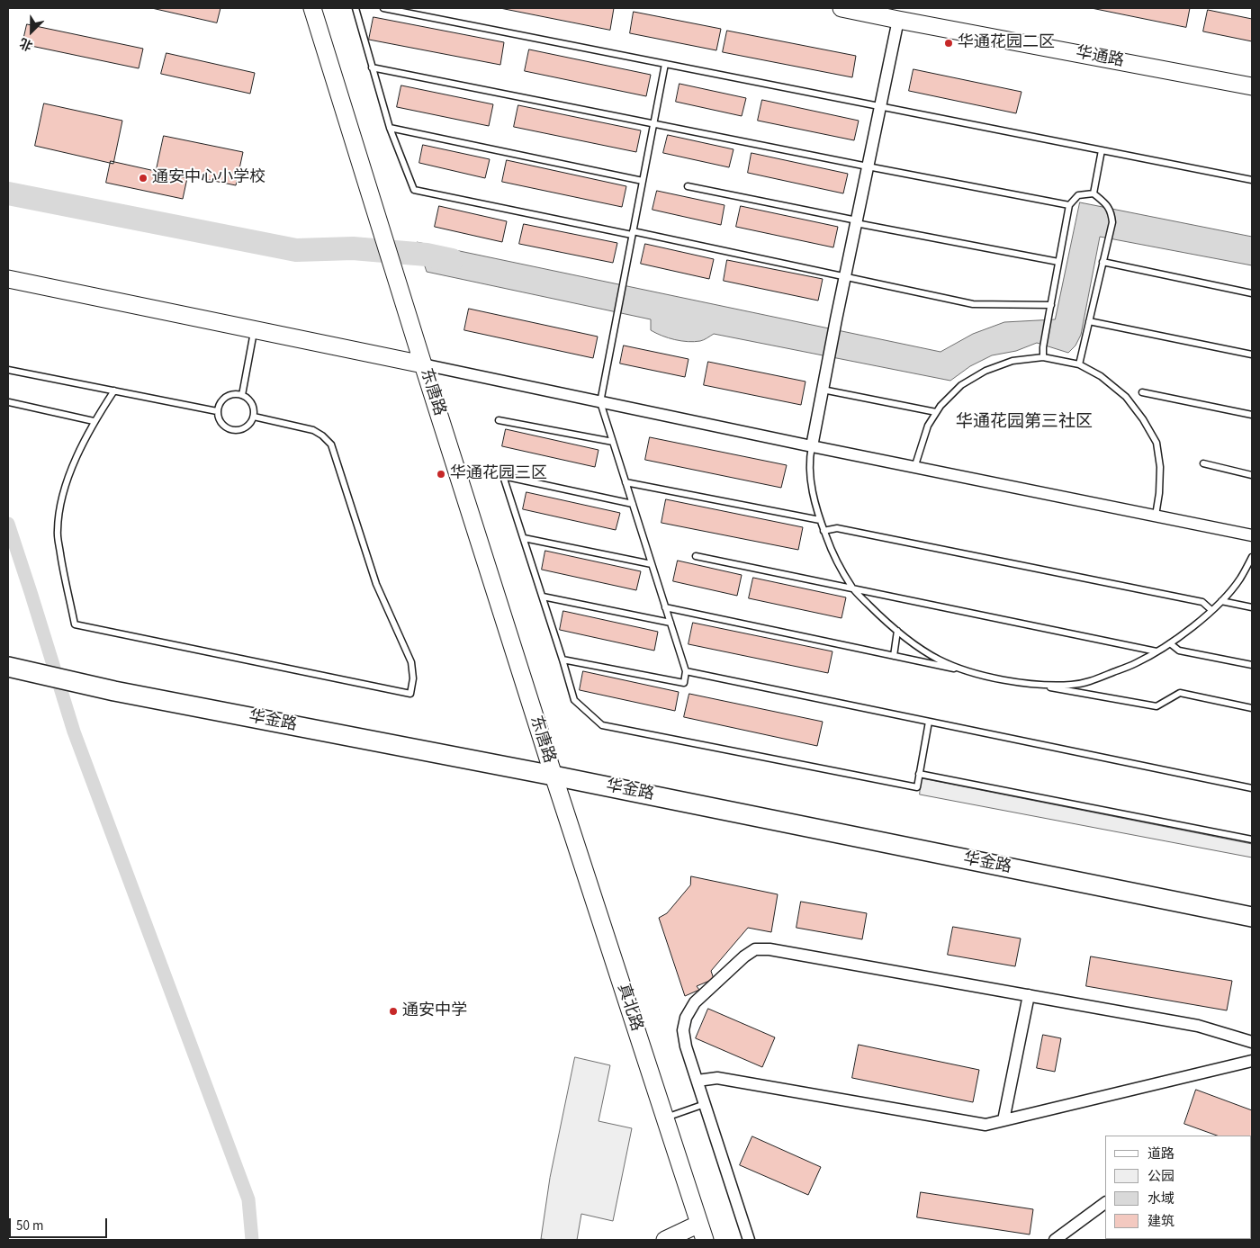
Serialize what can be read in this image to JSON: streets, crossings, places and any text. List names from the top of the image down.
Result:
{
  "streets": {
    "main road": ["华金路"],
    "street": ["华通路", "东唐路", "真北路"]
  },
  "crossings": [
    ["东唐路", "华金路"],
    ["东唐路", "真北路"],
    ["华金路", "真北路"]
  ],
  "districts": ["华通花园第三社区"],
  "places": [
    "华通花园二区",
    "通安中心小学校",
    "华通花园三区",
    "通安中学"
  ],
  "legend": [
    "道路",
    "公园",
    "水域",
    "建筑"
  ],
  "scale_bar": "50 m",
  "north": "bottom left"
}
